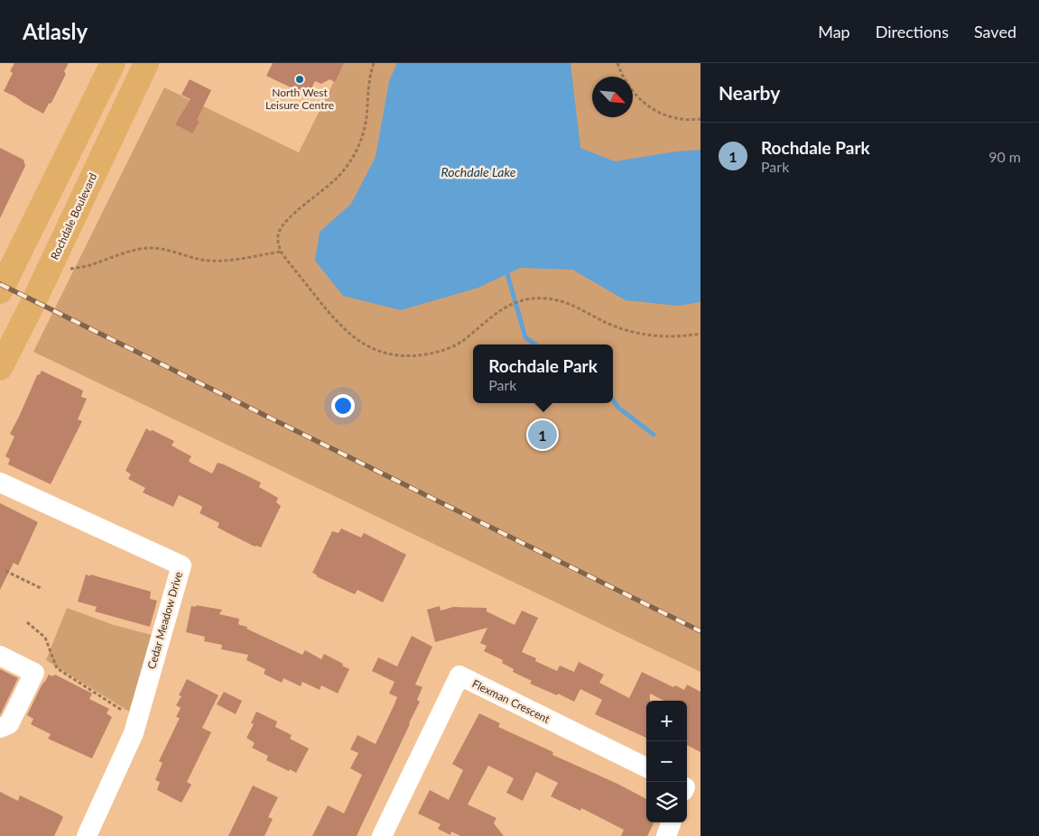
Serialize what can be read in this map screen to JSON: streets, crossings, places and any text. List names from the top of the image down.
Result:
{
  "streets": {
    "main road": ["Rochdale Boulevard"],
    "street": ["Cedar Meadow Drive", "Flexman Crescent"]
  },
  "water": ["Rochdale Lake"],
  "places": ["North West Leisure Centre"],
  "north": "bottom right",
  "page": {
    "header": "Atlasly",
    "nav": ["Map", "Directions", "Saved"],
    "heading": "Nearby",
    "list": [
      {
        "mark": "1",
        "name": "Rochdale Park",
        "note": "Park",
        "value": "90 m"
      }
    ],
    "popup": ["Rochdale Park", "Park"],
    "pins": "1",
    "map_buttons": ["+", "−"]
  }
}
